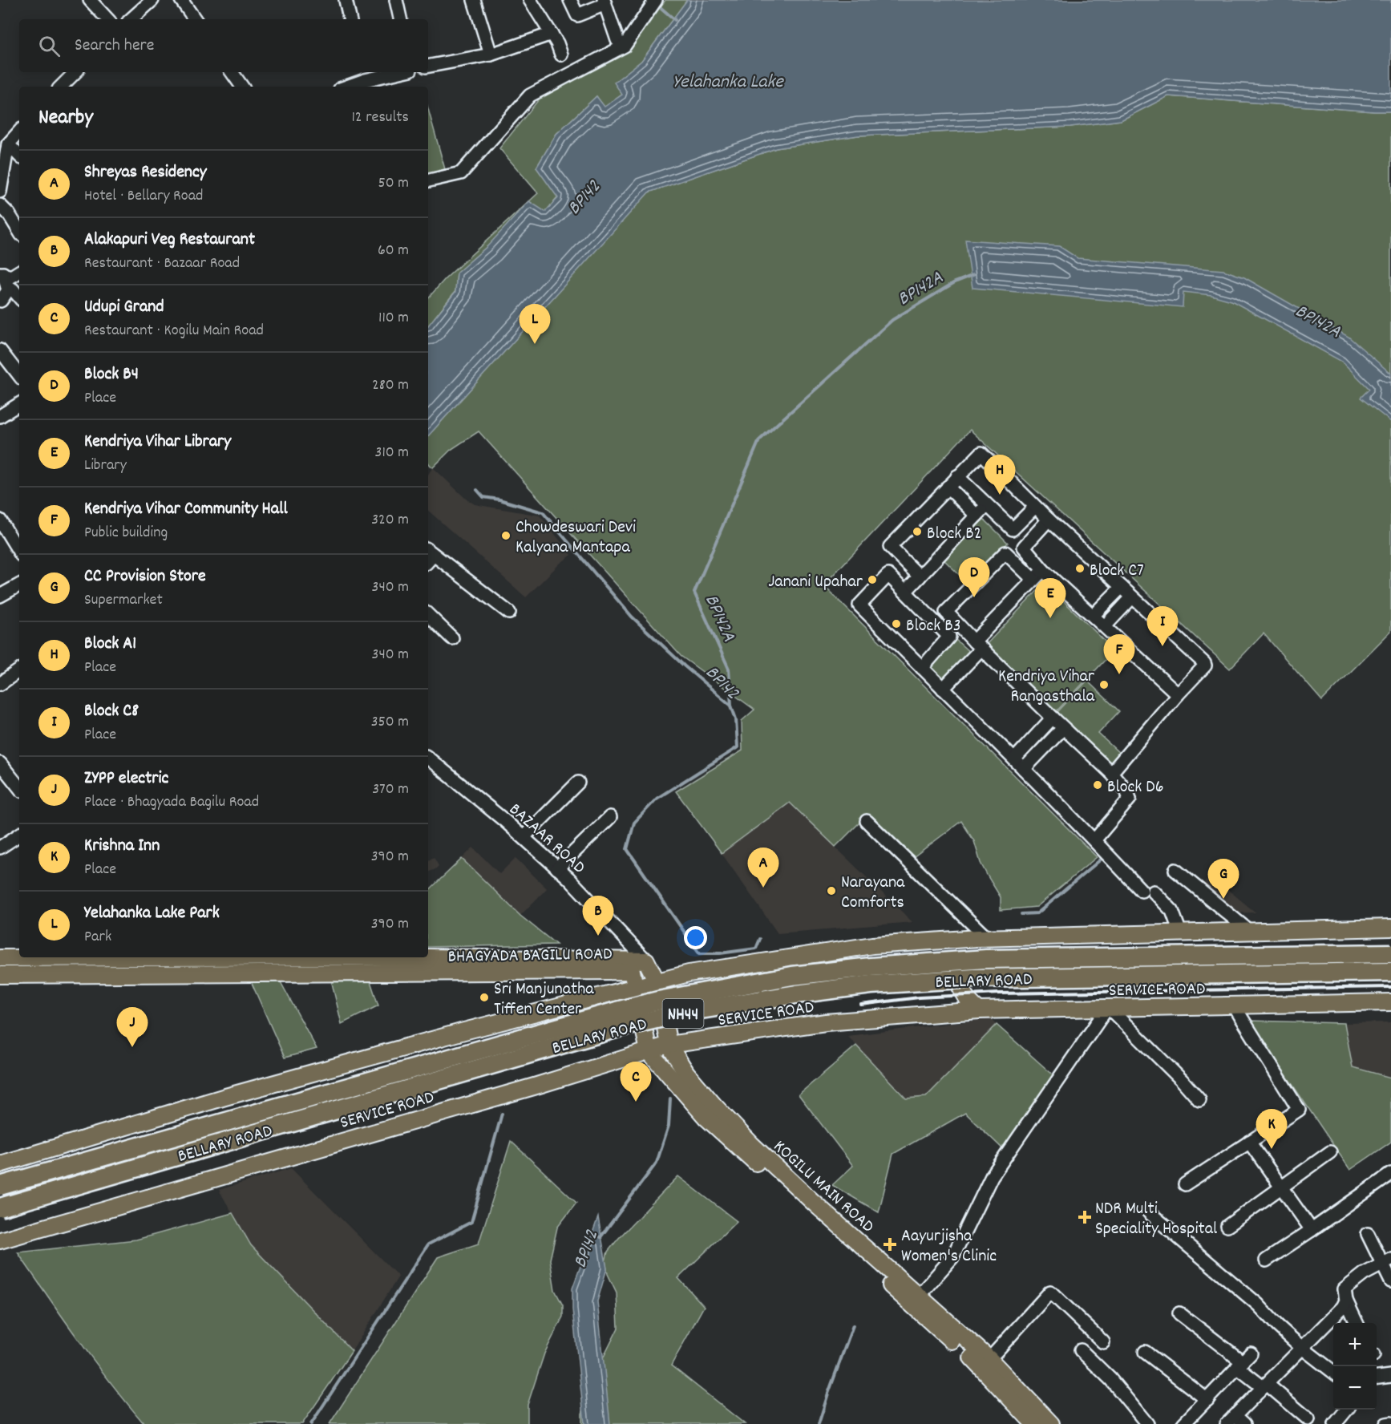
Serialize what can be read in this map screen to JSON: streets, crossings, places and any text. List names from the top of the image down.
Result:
{
  "streets": {
    "highway": ["BELLARY ROAD", "NH44"],
    "main road": ["BHAGYADA BAGILU ROAD", "SERVICE ROAD", "KOGILU MAIN ROAD"],
    "street": ["BAZAAR ROAD"]
  },
  "crossings": [
    ["BAZAAR ROAD", "BHAGYADA BAGILU ROAD"],
    ["SERVICE ROAD", "KOGILU MAIN ROAD"]
  ],
  "water": ["Yelahanka Lake", "BP142", "BP142A"],
  "places": {
    "other": [
      "Block B2",
      "Chowdeswari Devi Kalyana Mantapa",
      "Block C7",
      "Janani Upahar",
      "Block B3",
      "Kendriya Vihar Rangasthala",
      "Block D6",
      "Narayana Comforts",
      "Sri Manjunatha Tiffen Center"
    ],
    "health": ["NDR Multi Speciality Hospital", "Aayurjisha Women's Clinic"]
  },
  "page": {
    "search": "Search here",
    "heading": ["Nearby", "12 results"],
    "list": [
      {
        "mark": "A",
        "name": "Shreyas Residency",
        "note": "Hotel · Bellary Road",
        "value": "50 m"
      },
      {
        "mark": "B",
        "name": "Alakapuri Veg Restaurant",
        "note": "Restaurant · Bazaar Road",
        "value": "60 m"
      },
      {
        "mark": "C",
        "name": "Udupi Grand",
        "note": "Restaurant · Kogilu Main Road",
        "value": "110 m"
      },
      {
        "mark": "D",
        "name": "Block B4",
        "note": "Place",
        "value": "280 m"
      },
      {
        "mark": "E",
        "name": "Kendriya Vihar Library",
        "note": "Library",
        "value": "310 m"
      },
      {
        "mark": "F",
        "name": "Kendriya Vihar Community Hall",
        "note": "Public building",
        "value": "320 m"
      },
      {
        "mark": "G",
        "name": "CC Provision Store",
        "note": "Supermarket",
        "value": "340 m"
      },
      {
        "mark": "H",
        "name": "Block A1",
        "note": "Place",
        "value": "340 m"
      },
      {
        "mark": "I",
        "name": "Block C8",
        "note": "Place",
        "value": "350 m"
      },
      {
        "mark": "J",
        "name": "ZYPP electric",
        "note": "Place · Bhagyada Bagilu Road",
        "value": "370 m"
      },
      {
        "mark": "K",
        "name": "Krishna Inn",
        "note": "Place",
        "value": "390 m"
      },
      {
        "mark": "L",
        "name": "Yelahanka Lake Park",
        "note": "Park",
        "value": "390 m"
      }
    ],
    "pins": [
      "L",
      "H",
      "D",
      "E",
      "I",
      "F",
      "A",
      "G",
      "B",
      "J",
      "C",
      "K"
    ],
    "map_buttons": ["+", "−"]
  }
}
